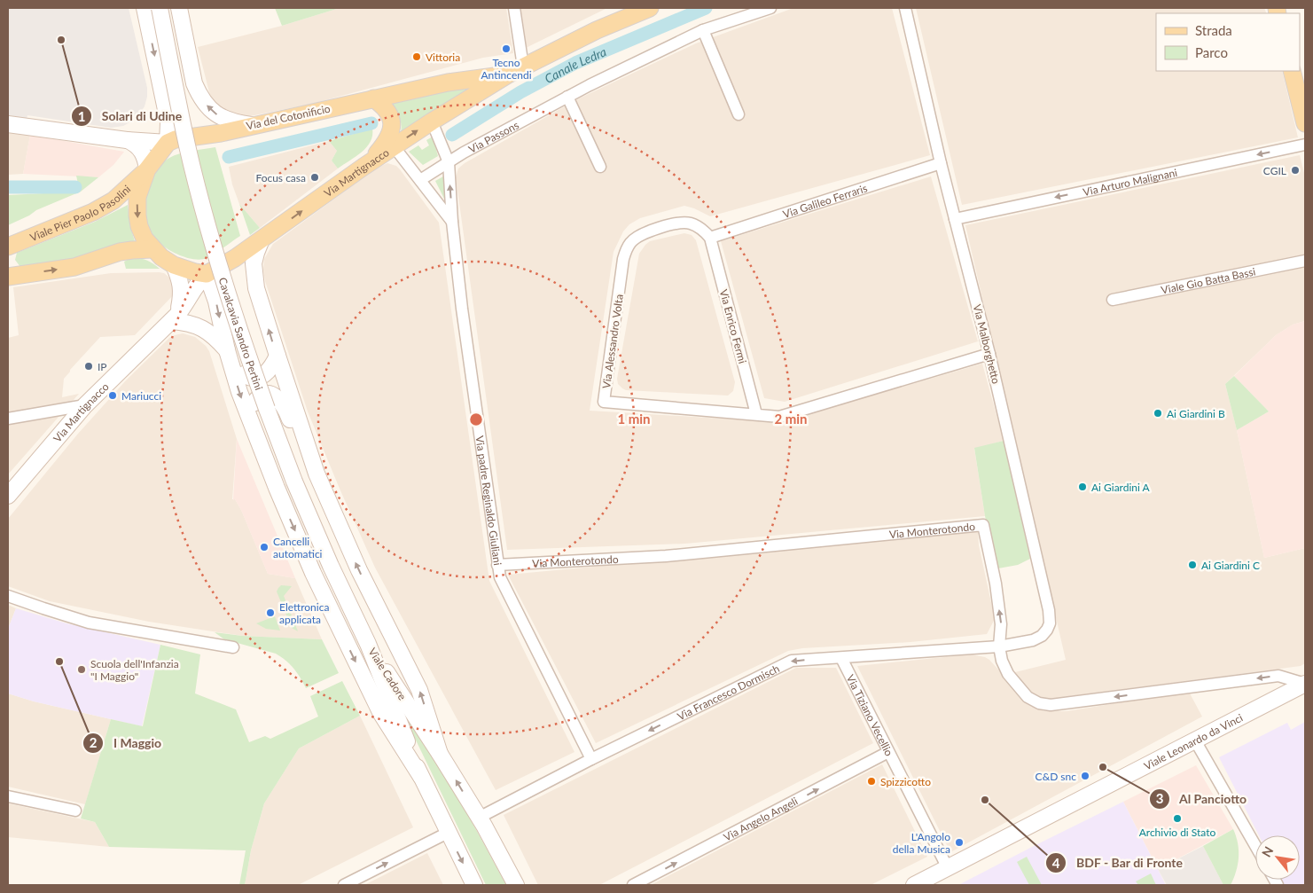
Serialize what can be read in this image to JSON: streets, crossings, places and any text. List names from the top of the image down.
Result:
{
  "streets": {
    "main road": [
      "Via del Cotonificio",
      "Via Martignacco",
      "Viale Pier Paolo Pasolini",
      "Cavalcavia Sandro Pertini",
      "Viale Cadore",
      "Viale Leonardo da Vinci"
    ],
    "street": [
      "Via Passons",
      "Via Arturo Malignani",
      "Via Galileo Ferraris",
      "Viale Gio Batta Bassi",
      "Via Enrico Fermi",
      "Via Alessandro Volta",
      "Via Malborghetto",
      "Via padre Reginaldo Giuliani",
      "Via Monterotondo",
      "Via Francesco Dormisch",
      "Via Tiziano Vecellio",
      "Via Angelo Angeli"
    ]
  },
  "crossings": [
    ["Via del Cotonificio", "Via Martignacco"],
    ["Via Passons", "Via padre Reginaldo Giuliani"],
    ["Via Martignacco", "Via padre Reginaldo Giuliani"],
    ["Via Arturo Malignani", "Via Malborghetto"],
    ["Via Galileo Ferraris", "Via Enrico Fermi"],
    ["Via Galileo Ferraris", "Via Alessandro Volta"],
    ["Via Galileo Ferraris", "Via Malborghetto"],
    ["Via Enrico Fermi", "Via Alessandro Volta"],
    ["Cavalcavia Sandro Pertini", "Viale Cadore"],
    ["Via Alessandro Volta", "Via Malborghetto"],
    ["Via Malborghetto", "Via Monterotondo"],
    ["Via Malborghetto", "Via Francesco Dormisch"],
    ["Via padre Reginaldo Giuliani", "Via Monterotondo"],
    ["Via padre Reginaldo Giuliani", "Via Francesco Dormisch"],
    ["Via Monterotondo", "Via Francesco Dormisch"],
    ["Via Monterotondo", "Viale Leonardo da Vinci"],
    ["Viale Cadore", "Via Francesco Dormisch"],
    ["Via Francesco Dormisch", "Via Tiziano Vecellio"],
    ["Via Tiziano Vecellio", "Viale Leonardo da Vinci"],
    ["Via Tiziano Vecellio", "Via Angelo Angeli"]
  ],
  "one_way": [
    "Via Arturo Malignani",
    "Via Monterotondo",
    "Via Francesco Dormisch",
    "Via Angelo Angeli"
  ],
  "water": ["Canale Ledra"],
  "places": [
    "Solari di Udine",
    "Tecno Antincendi",
    "Vittoria",
    "CGIL",
    "Focus casa",
    "IP",
    "Mariucci",
    "Ai Giardini B",
    "Ai Giardini A",
    "Cancelli automatici",
    "Ai Giardini C",
    "Elettronica applicata",
    "I Maggio",
    "Scuola dell'Infanzia \"I Maggio\"",
    "Al Panciotto",
    "C&D snc",
    "Spizzicotto",
    "BDF - Bar di Fronte",
    "Archivio di Stato",
    "L'Angolo della Musica"
  ],
  "legend": ["Strada", "Parco"],
  "north": "top left",
  "rings": ["1 min", "2 min"]
}
